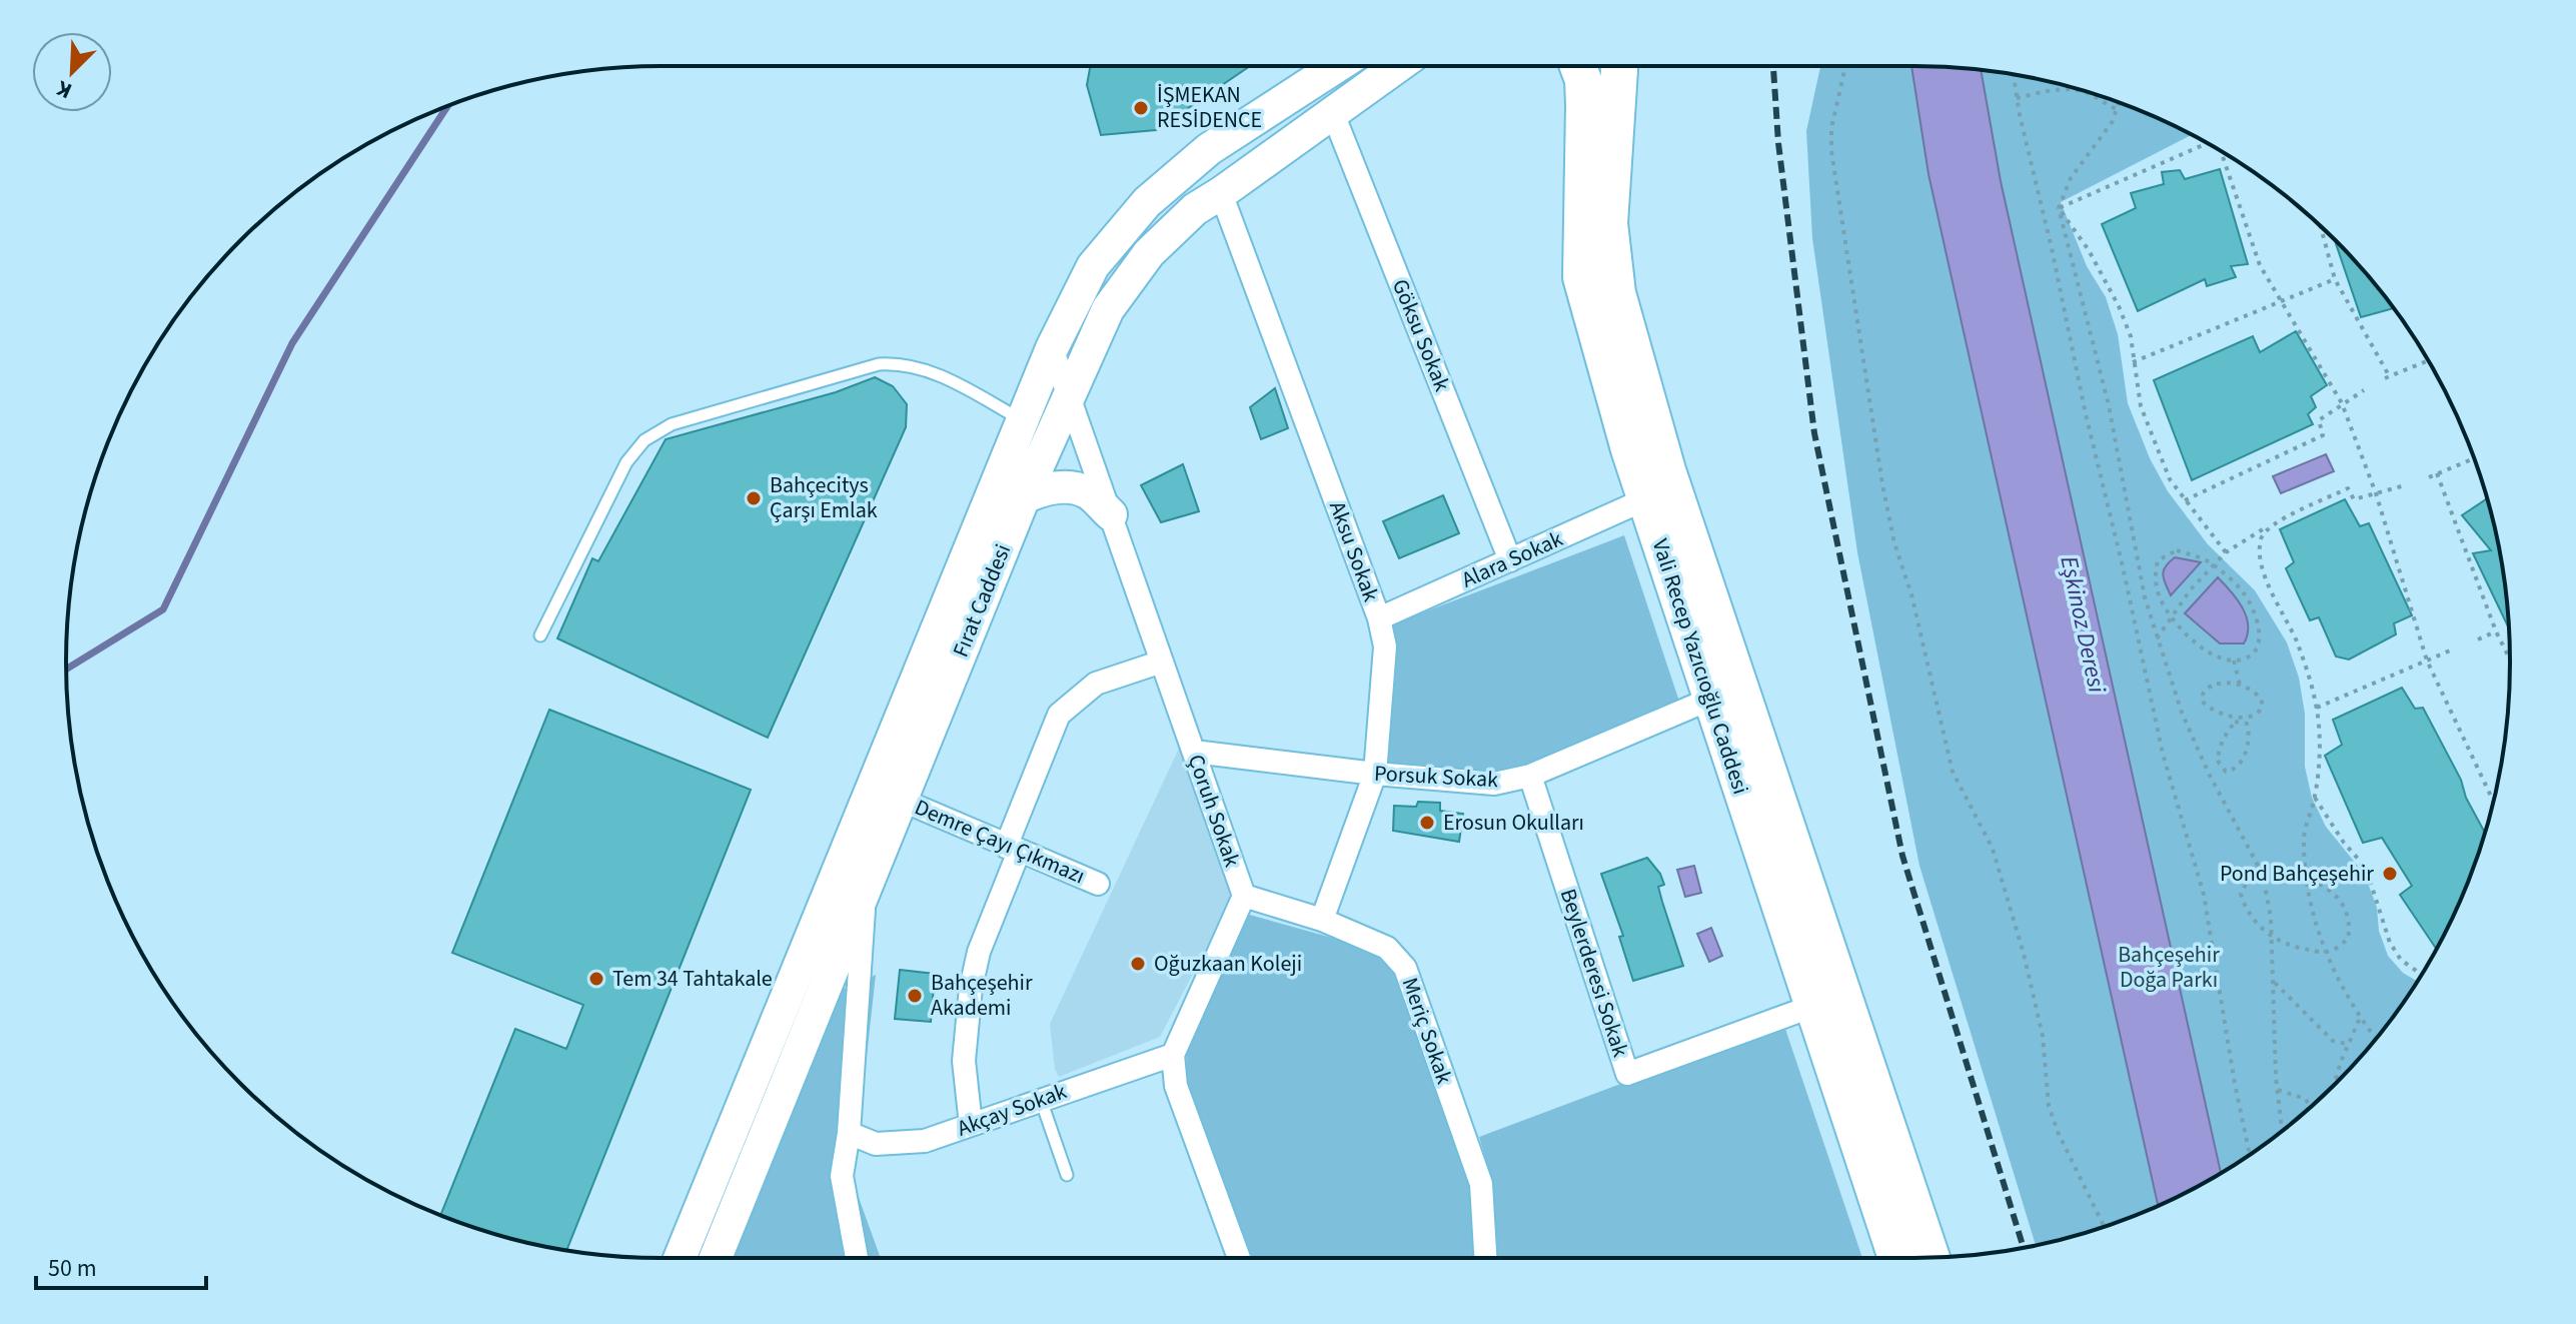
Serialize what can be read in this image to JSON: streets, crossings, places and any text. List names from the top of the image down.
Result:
{
  "streets": {
    "main road": ["Fırat Caddesi", "Vali Recep Yazıcıoğlu Caddesi"],
    "street": [
      "Göksu Sokak",
      "Aksu Sokak",
      "Alara Sokak",
      "Porsuk Sokak",
      "Çoruh Sokak",
      "Demre Çayı Çıkmazı",
      "Beylerderesi Sokak",
      "Meriç Sokak",
      "Akçay Sokak"
    ]
  },
  "crossings": [
    ["Göksu Sokak", "Alara Sokak"],
    ["Göksu Sokak", "Fırat Caddesi"],
    ["Aksu Sokak", "Alara Sokak"],
    ["Aksu Sokak", "Fırat Caddesi"],
    ["Aksu Sokak", "Porsuk Sokak"],
    ["Aksu Sokak", "Meriç Sokak"],
    ["Alara Sokak", "Vali Recep Yazıcıoğlu Caddesi"],
    ["Fırat Caddesi", "Çoruh Sokak"],
    ["Fırat Caddesi", "Demre Çayı Çıkmazı"],
    ["Vali Recep Yazıcıoğlu Caddesi", "Porsuk Sokak"],
    ["Vali Recep Yazıcıoğlu Caddesi", "Beylerderesi Sokak"],
    ["Porsuk Sokak", "Çoruh Sokak"],
    ["Porsuk Sokak", "Beylerderesi Sokak"],
    ["Çoruh Sokak", "Meriç Sokak"],
    ["Çoruh Sokak", "Akçay Sokak"]
  ],
  "water": ["Eşkinoz Deresi"],
  "parks": ["Bahçeşehir Doğa Parkı"],
  "places": [
    "İŞMEKAN RESİDENCE",
    "Bahçecitys Çarşı Emlak",
    "Erosun Okulları",
    "Pond Bahçeşehir",
    "Oğuzkaan Koleji",
    "Tem 34 Tahtakale",
    "Bahçeşehir Akademi"
  ],
  "scale_bar": "50 m",
  "north": "bottom left"
}
